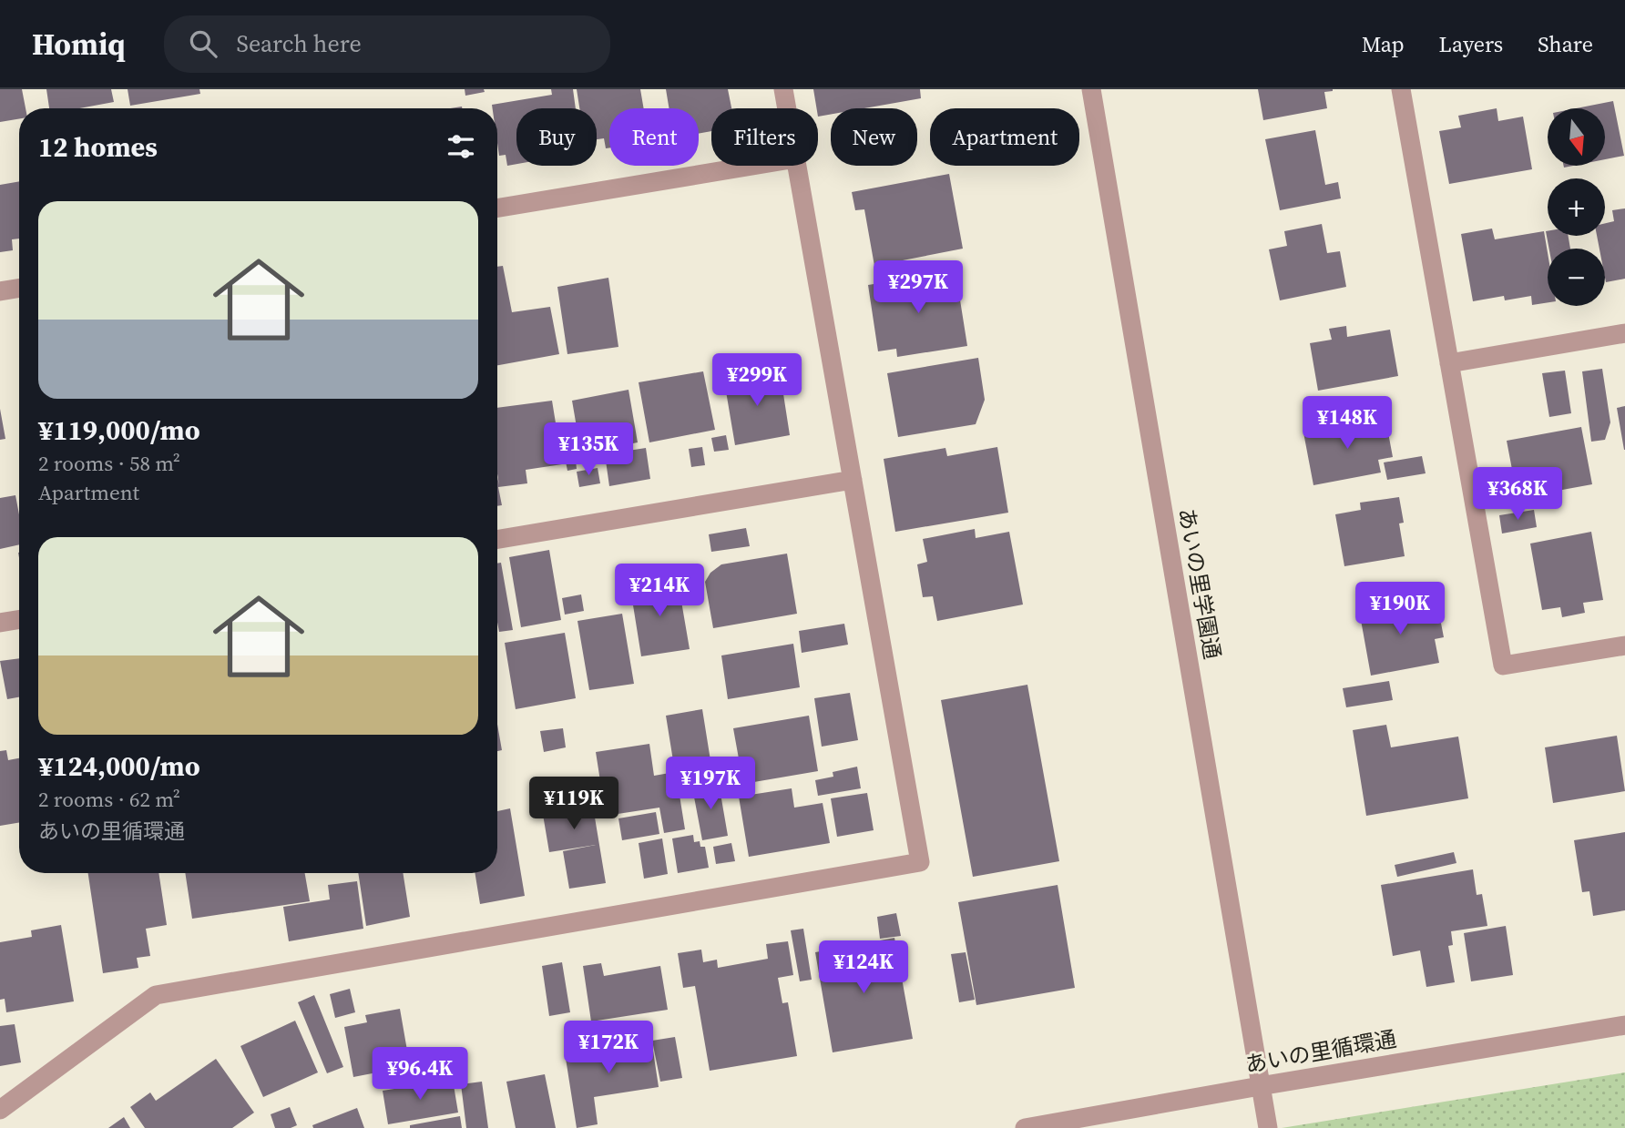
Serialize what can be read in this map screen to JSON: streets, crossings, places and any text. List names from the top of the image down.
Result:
{
  "streets": {
    "street": ["あいの里学園通", "あいの里循環通"]
  },
  "crossings": [
    ["あいの里学園通", "あいの里循環通"]
  ],
  "north": "bottom",
  "page": {
    "header": "Homiq",
    "search": "Search here",
    "nav": ["Map", "Layers", "Share"],
    "map_buttons": ["+", "−"],
    "chip": [
      "Buy",
      "Rent",
      "Filters",
      "New",
      "Apartment"
    ],
    "heading": "12 homes",
    "list": [
      {
        "name": "¥119,000/mo",
        "note": "2 rooms · 58 m² · Apartment"
      },
      {
        "name": "¥124,000/mo",
        "note": "2 rooms · 62 m² · あいの里循環通"
      }
    ],
    "price": [
      "¥297K",
      "¥299K",
      "¥148K",
      "¥135K",
      "¥368K",
      "¥214K",
      "¥190K",
      "¥197K",
      "¥119K",
      "¥124K",
      "¥172K",
      "¥96.4K"
    ]
  }
}
